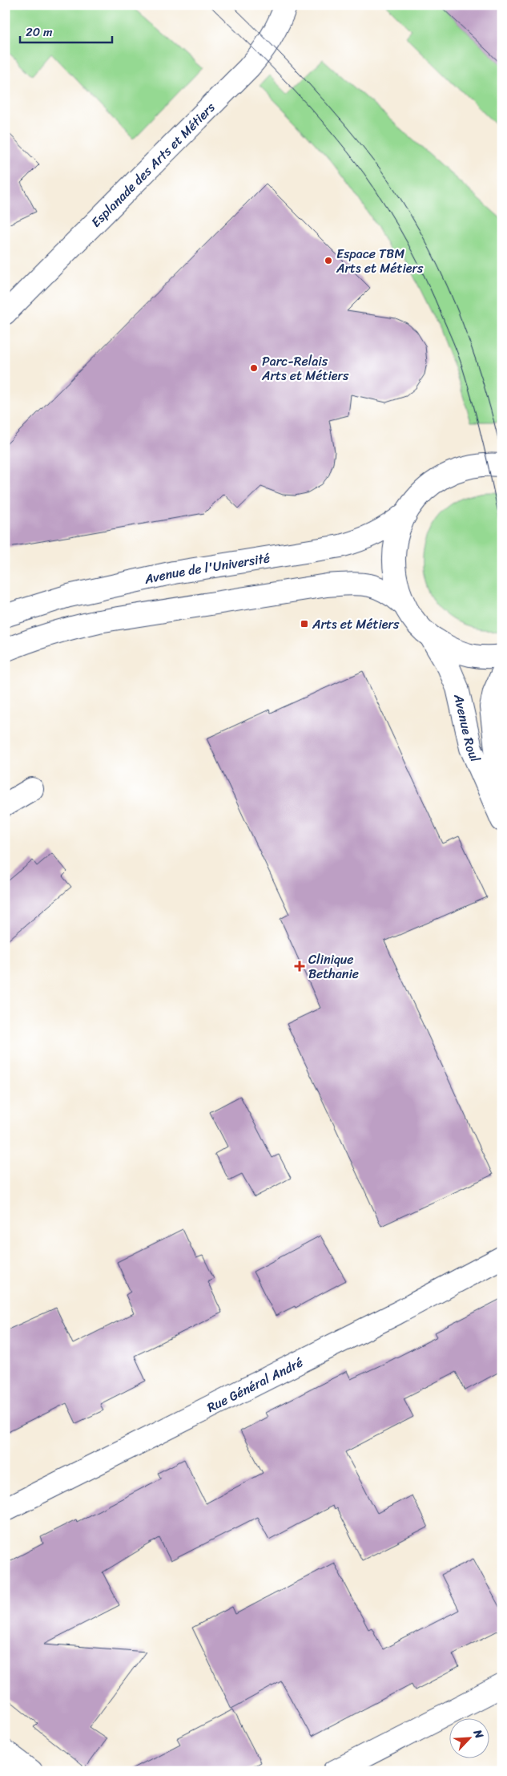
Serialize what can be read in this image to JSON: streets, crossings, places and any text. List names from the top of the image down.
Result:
{
  "streets": {
    "street": [
      "Esplanade des Arts et Métiers",
      "Avenue de l'Université",
      "Avenue Roul",
      "Rue Général André"
    ]
  },
  "places": {
    "other": ["Espace TBM Arts et Métiers", "Parc-Relais Arts et Métiers"],
    "transit": ["Arts et Métiers"],
    "health": ["Clinique Bethanie"]
  },
  "scale_bar": "20 m",
  "north": "top right"
}
